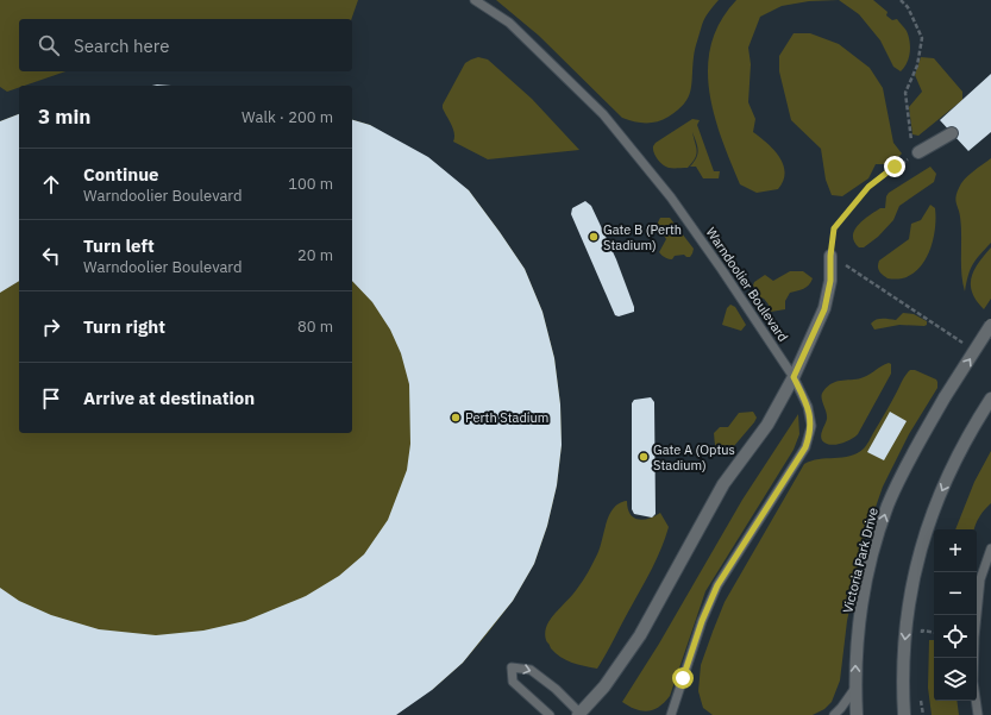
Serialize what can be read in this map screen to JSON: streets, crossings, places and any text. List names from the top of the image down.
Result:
{
  "streets": {
    "street": ["Victoria Park Drive"],
    "lane": ["Warndoolier Boulevard"]
  },
  "places": ["Gate B (Perth Stadium)", "Perth Stadium", "Gate A (Optus Stadium)"],
  "page": {
    "search": "Search here",
    "heading": ["3 min", "Walk · 200 m"],
    "list": [
      ["Continue", "Warndoolier Boulevard", "100 m"],
      ["Turn left", "Warndoolier Boulevard", "20 m"],
      ["Turn right", "80 m"],
      "Arrive at destination"
    ],
    "map_buttons": ["+", "−"]
  }
}
